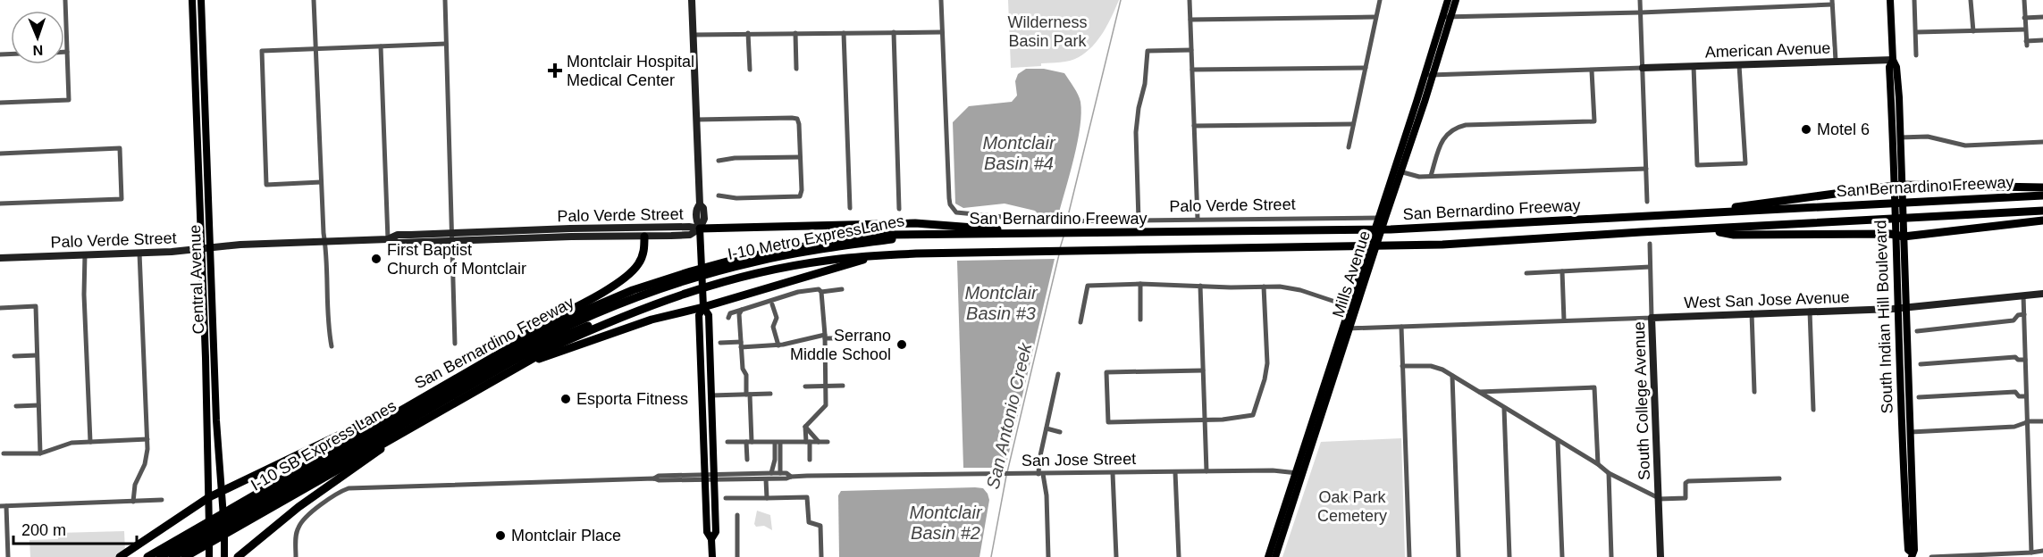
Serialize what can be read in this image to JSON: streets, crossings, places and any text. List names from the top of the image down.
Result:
{
  "streets": {
    "highway": ["San Bernardino Freeway", "I-10 SB Express Lanes"],
    "main road": ["Mills Avenue", "Central Avenue", "South Indian Hill Boulevard"],
    "street": [
      "American Avenue",
      "Palo Verde Street",
      "West San Jose Avenue",
      "South College Avenue",
      "San Jose Street"
    ]
  },
  "crossings": [
    ["American Avenue", "South Indian Hill Boulevard"],
    ["San Bernardino Freeway", "I-10 SB Express Lanes"],
    ["Palo Verde Street", "Mills Avenue"],
    ["Palo Verde Street", "Central Avenue"],
    ["Mills Avenue", "San Jose Street"],
    ["West San Jose Avenue", "South Indian Hill Boulevard"],
    ["West San Jose Avenue", "South College Avenue"]
  ],
  "water": [
    "Montclair Basin #4",
    "Montclair Basin #3",
    "San Antonio Creek",
    "Montclair Basin #2"
  ],
  "parks": ["Wilderness Basin Park", "Oak Park Cemetery"],
  "places": {
    "health": ["Montclair Hospital Medical Center"],
    "other": [
      "Motel 6",
      "First Baptist Church of Montclair",
      "Serrano Middle School",
      "Esporta Fitness",
      "Montclair Place"
    ]
  },
  "scale_bar": "200 m",
  "north": "bottom"
}
